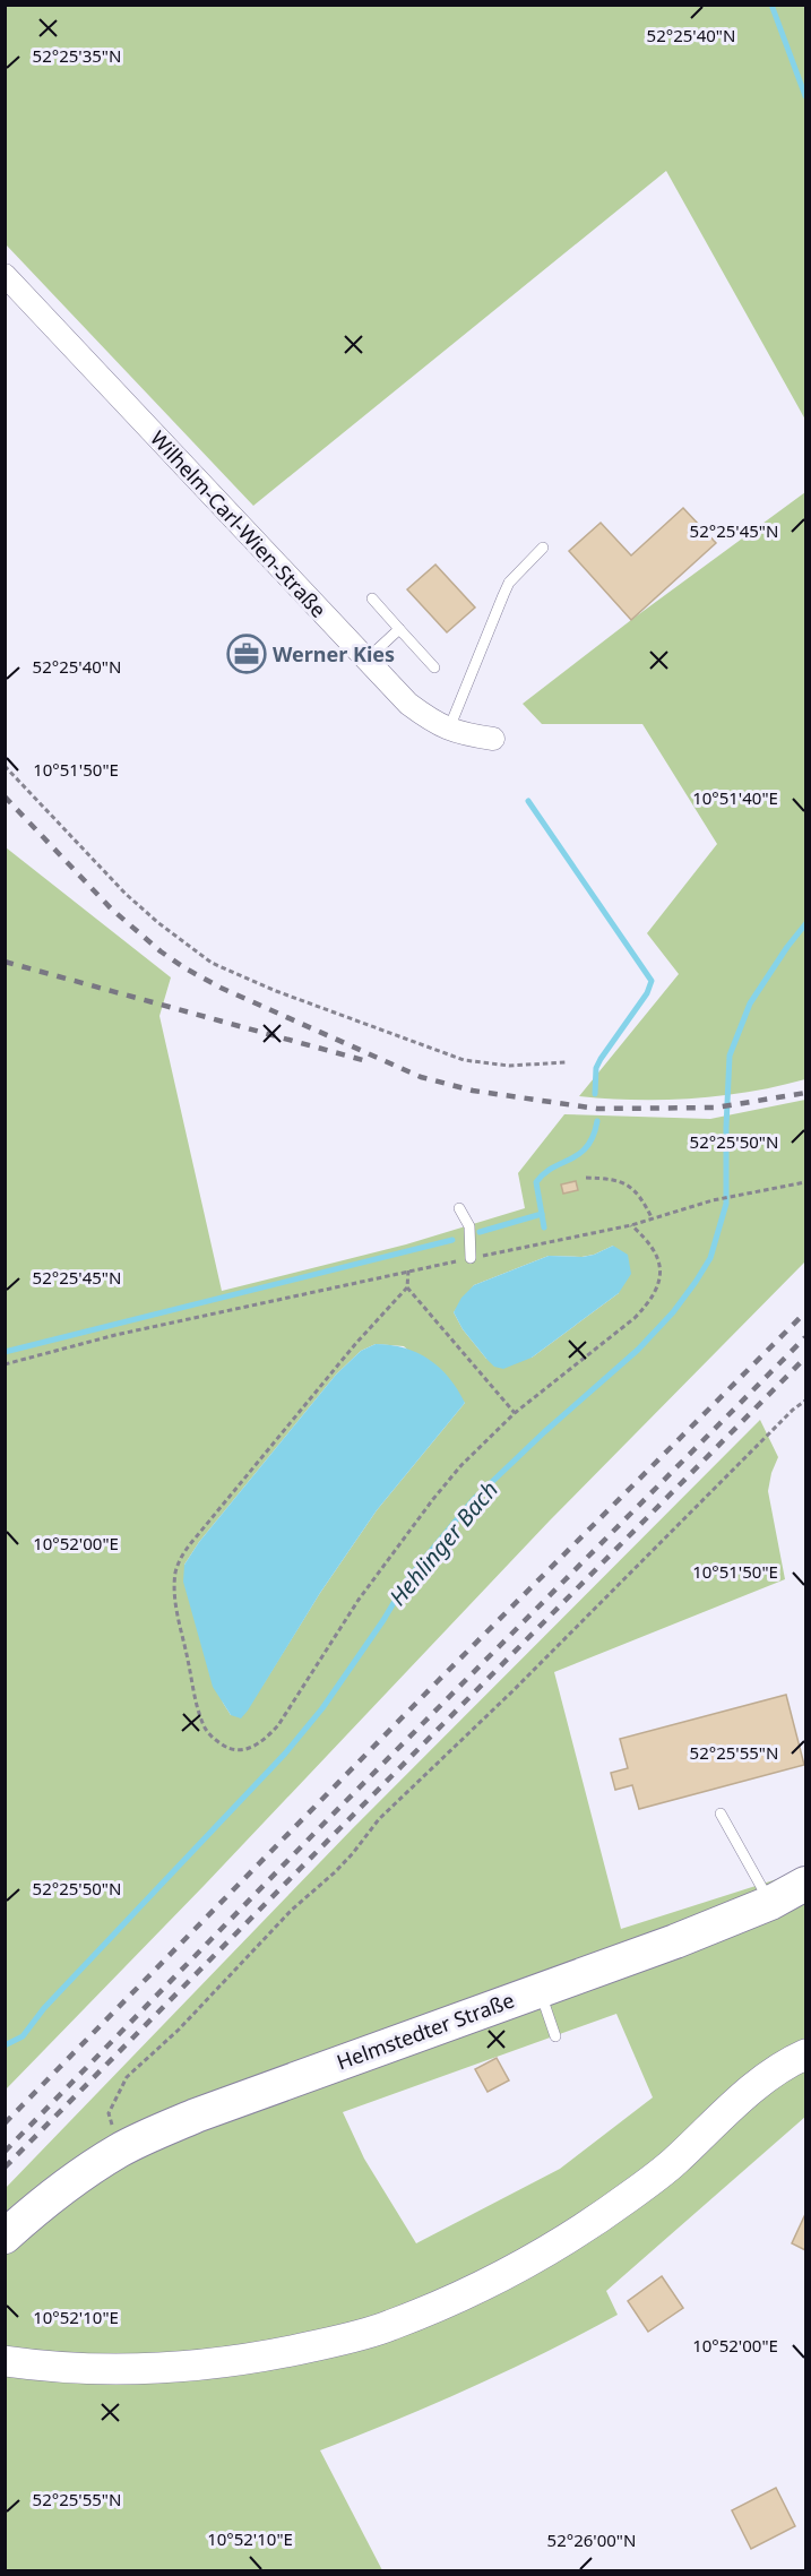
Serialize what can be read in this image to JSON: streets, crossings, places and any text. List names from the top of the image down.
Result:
{
  "streets": {
    "main road": ["Helmstedter Straße"],
    "street": ["Wilhelm-Carl-Wien-Straße"]
  },
  "water": ["Hehlinger Bach"],
  "places": {
    "office": ["Werner Kies"]
  },
  "coordinates": [
    "52°25'40\"N",
    "52°25'35\"N",
    "52°25'45\"N",
    "10°51'50\"E",
    "10°51'40\"E",
    "52°25'50\"N",
    "10°52'00\"E",
    "52°25'55\"N",
    "10°52'10\"E",
    "52°26'00\"N"
  ]
}
